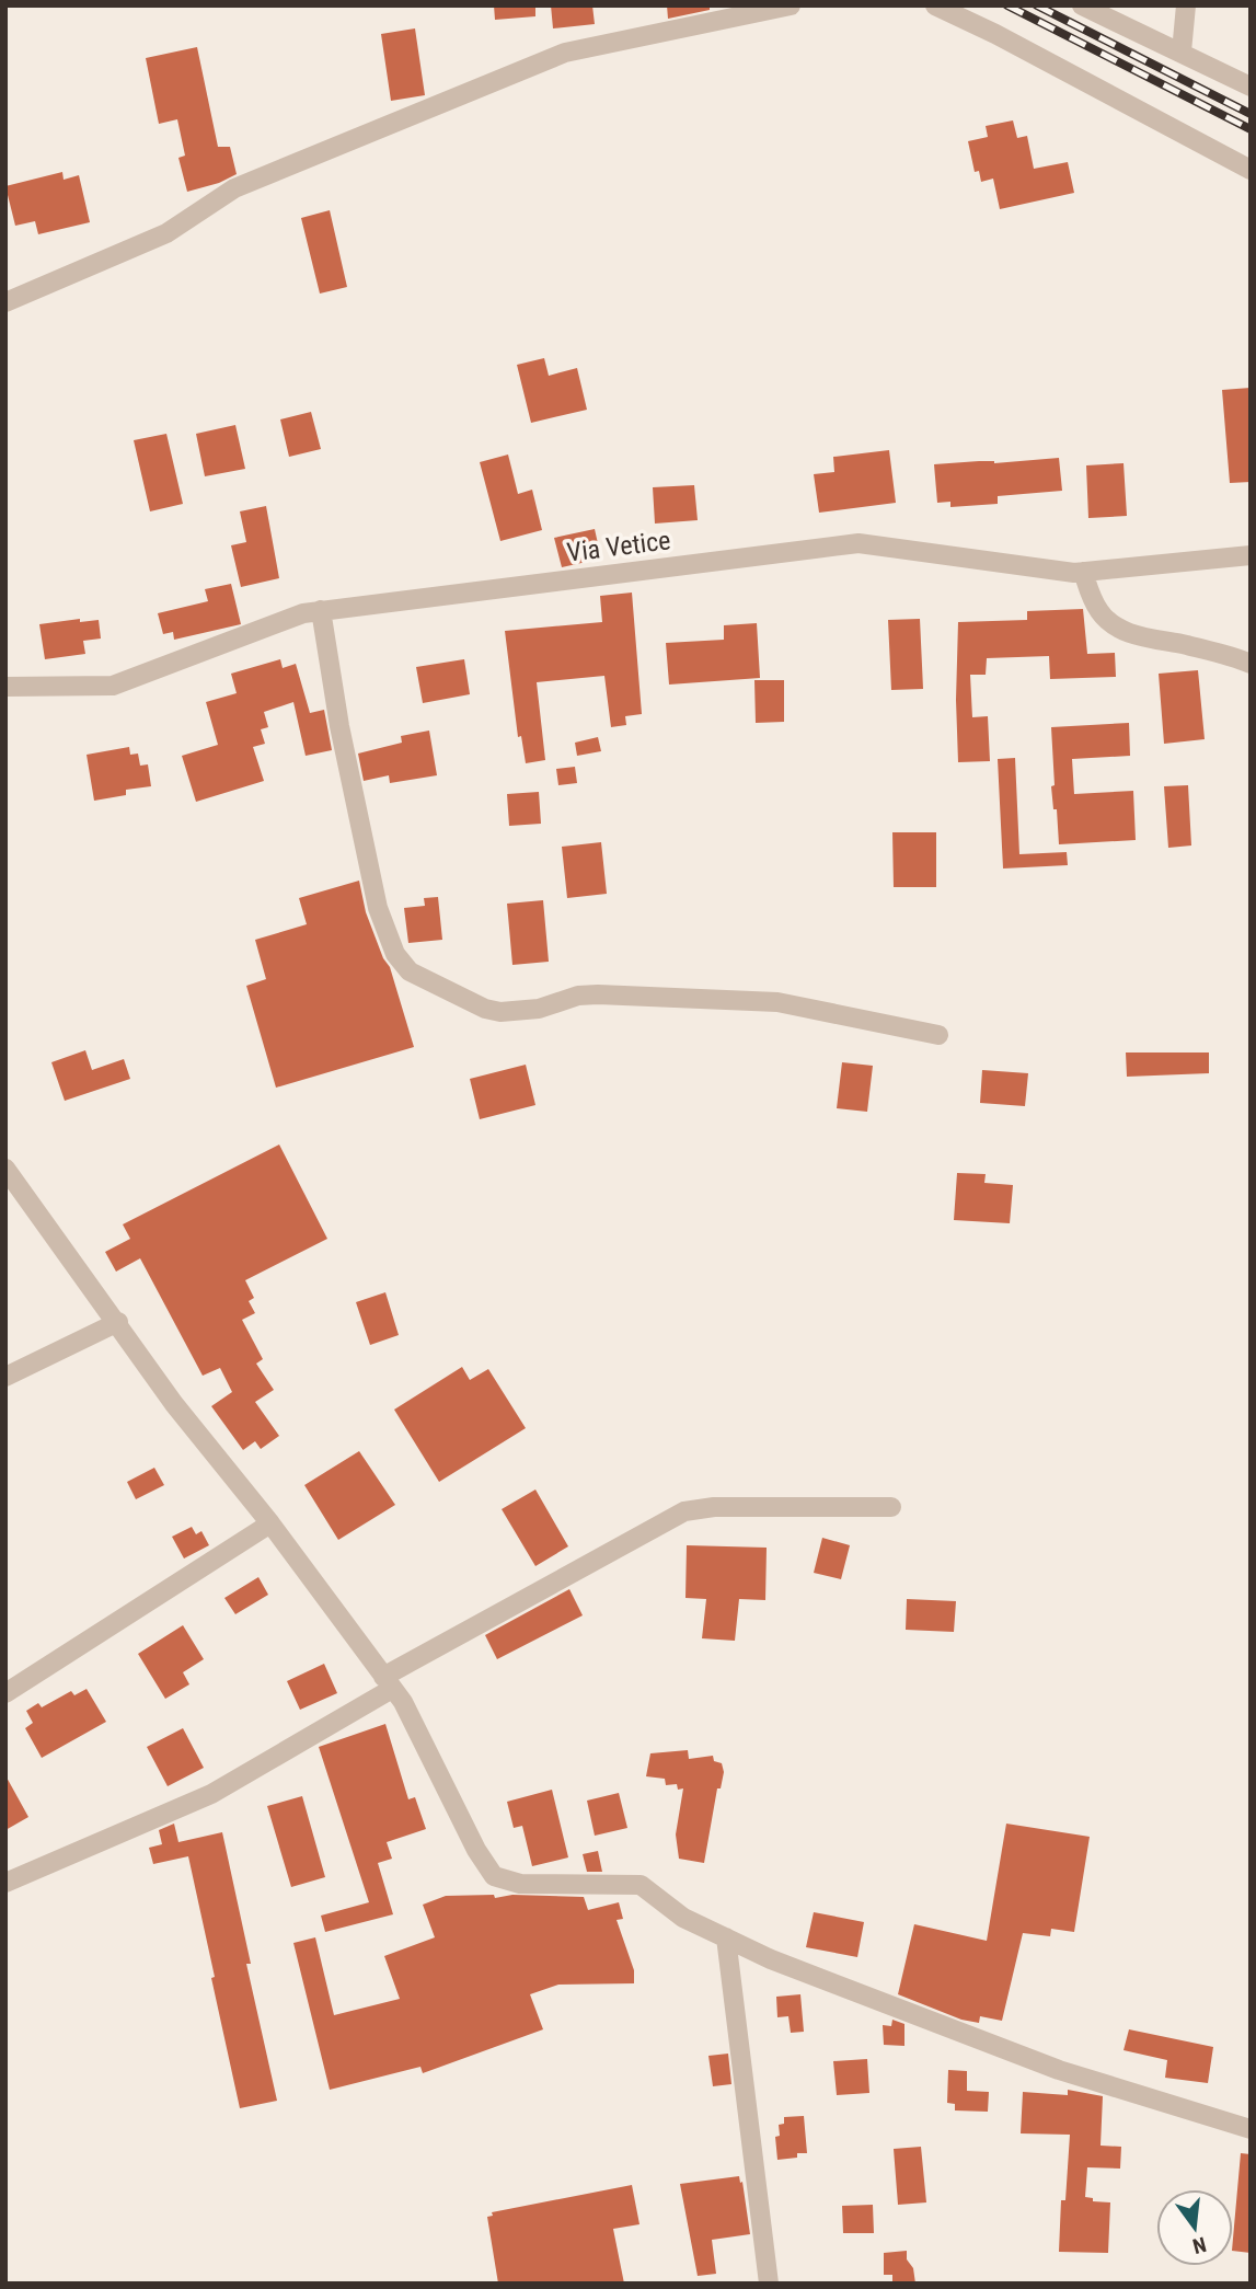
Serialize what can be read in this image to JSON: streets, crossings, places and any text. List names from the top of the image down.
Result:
{
  "streets": {
    "street": ["Via Vetice"]
  },
  "north": "bottom"
}
